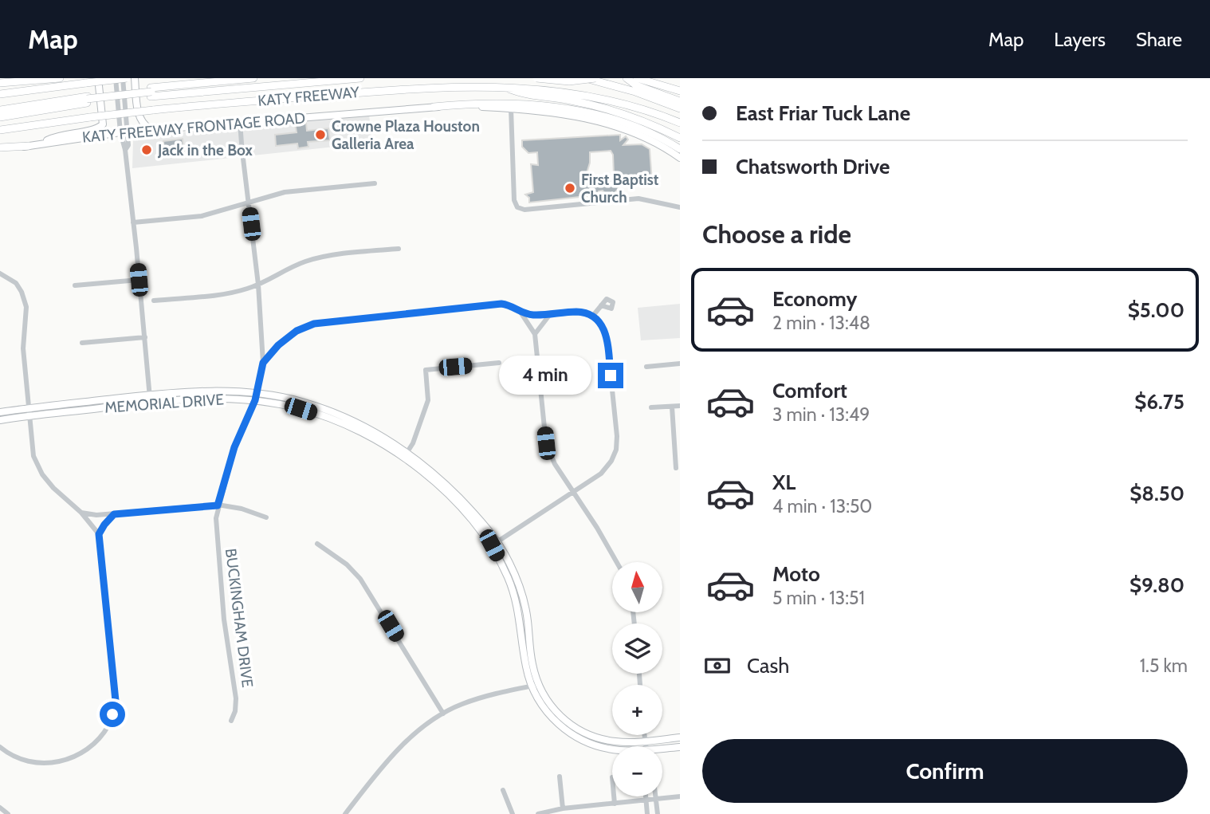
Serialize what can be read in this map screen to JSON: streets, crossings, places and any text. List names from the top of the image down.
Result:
{
  "streets": {
    "highway": ["KATY FREEWAY"],
    "main road": ["KATY FREEWAY FRONTAGE ROAD", "MEMORIAL DRIVE"],
    "street": ["BUCKINGHAM DRIVE"]
  },
  "crossings": [
    ["KATY FREEWAY FRONTAGE ROAD", "BUCKINGHAM DRIVE"],
    ["MEMORIAL DRIVE", "BUCKINGHAM DRIVE"]
  ],
  "places": ["Crowne Plaza Houston Galleria Area", "Jack in the Box", "First Baptist Church"],
  "north": "top",
  "page": {
    "header": "Map",
    "nav": ["Map", "Layers", "Share"],
    "banner": ["East Friar Tuck Lane", "Chatsworth Drive"],
    "heading": "Choose a ride",
    "list": [
      {
        "name": "Economy",
        "note": "2 min · 13:48",
        "value": "$5.00"
      },
      {
        "name": "Comfort",
        "note": "3 min · 13:49",
        "value": "$6.75"
      },
      {
        "name": "XL",
        "note": "4 min · 13:50",
        "value": "$8.50"
      },
      {
        "name": "Moto",
        "note": "5 min · 13:51",
        "value": "$9.80"
      }
    ],
    "bubble": "4 min",
    "map_buttons": ["+", "−"],
    "pay": ["Cash", "1.5 km"],
    "buttons": "Confirm"
  }
}
